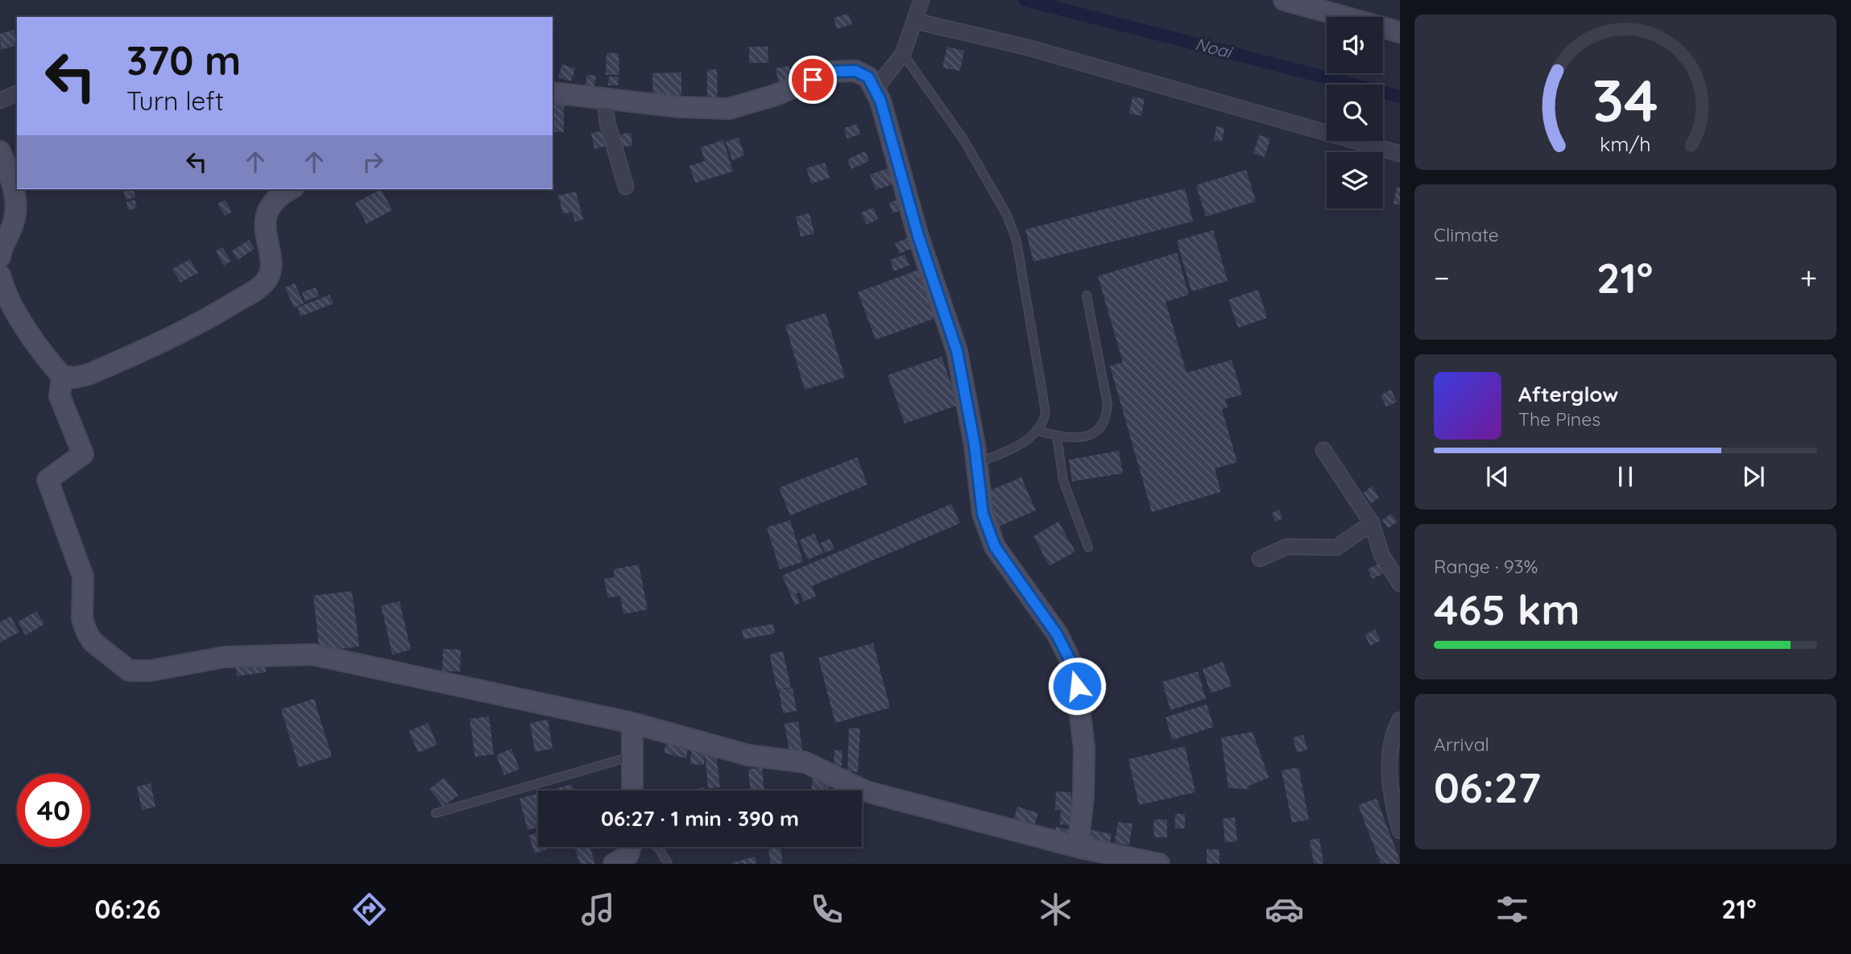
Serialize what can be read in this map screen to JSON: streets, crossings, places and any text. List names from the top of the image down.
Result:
{
  "water": ["Noai"],
  "page": {
    "turn": ["370 m", "Turn left"],
    "tile": [
      "Climate",
      ["Range · 93%", "465 km"],
      ["Arrival", "06:27"]
    ],
    "heat": ["−", "21°", "+"],
    "song": ["Afterglow", "The Pines"],
    "limit": "40",
    "trip": "06:27 · 1 min · 390 m",
    "tabs": ["06:26", "21°"],
    "gauge": ["34", "km/h"]
  }
}
